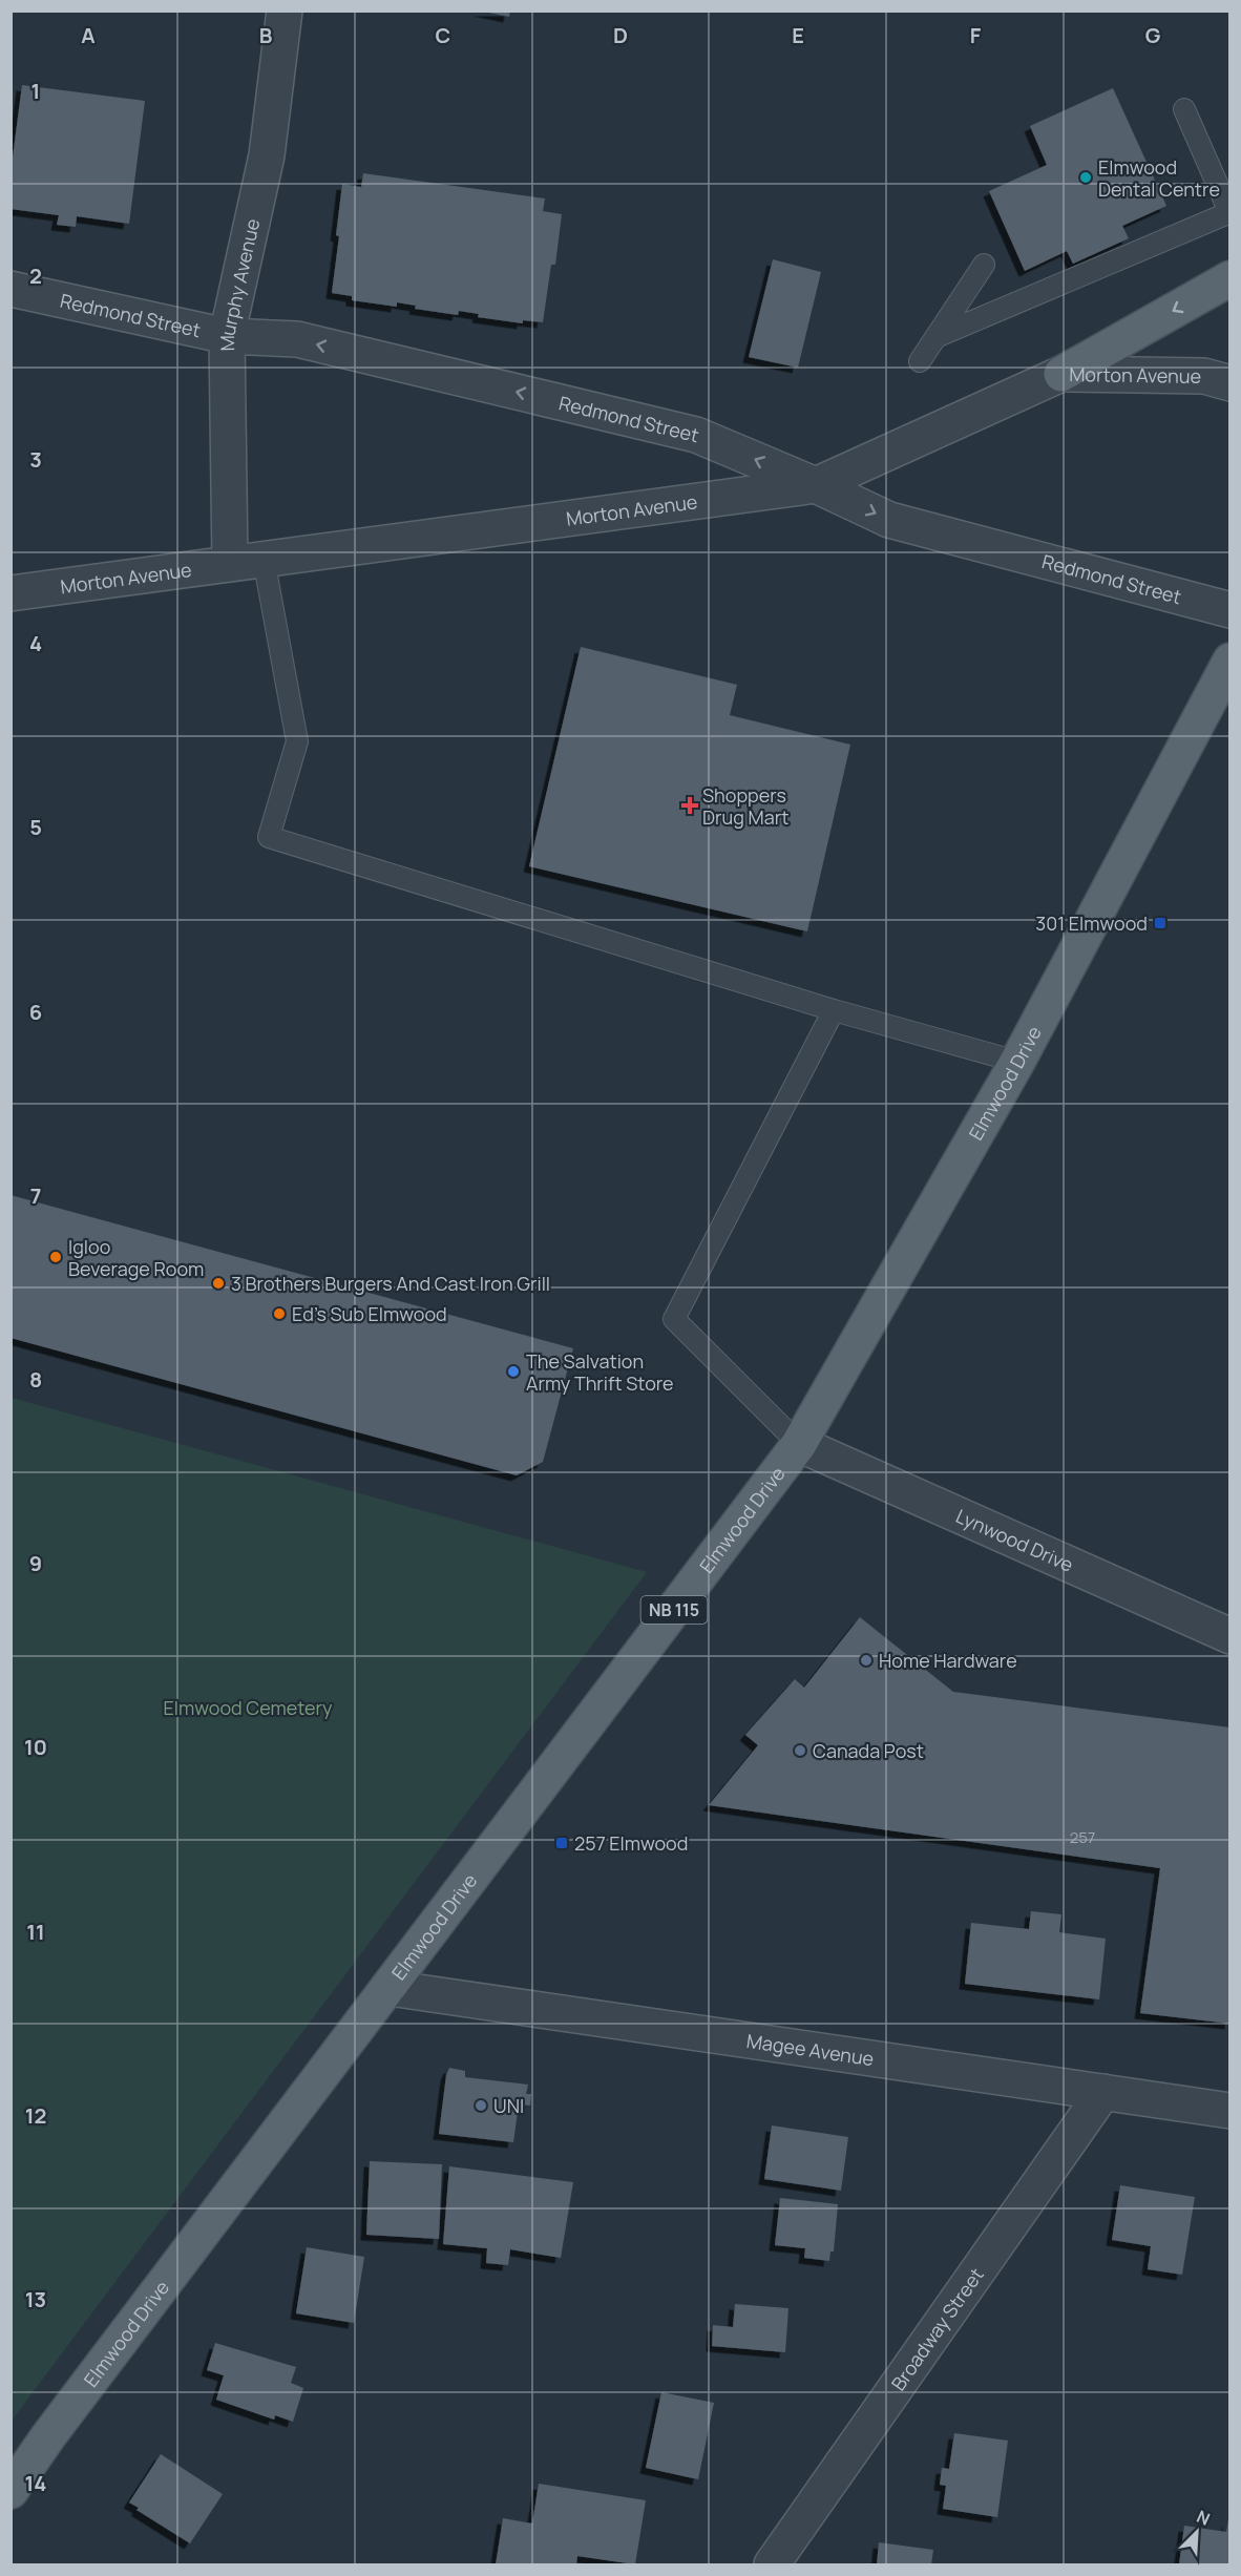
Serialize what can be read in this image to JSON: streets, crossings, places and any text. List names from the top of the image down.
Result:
{
  "streets": {
    "main road": ["Elmwood Drive", "NB 115"],
    "street": [
      "Murphy Avenue",
      "Redmond Street",
      "Morton Avenue",
      "Lynwood Drive",
      "Magee Avenue",
      "Broadway Street"
    ]
  },
  "crossings": [
    ["Murphy Avenue", "Redmond Street"],
    ["Murphy Avenue", "Morton Avenue"],
    ["Redmond Street", "Morton Avenue"],
    ["Elmwood Drive", "Lynwood Drive"],
    ["Elmwood Drive", "Magee Avenue"],
    ["Magee Avenue", "Broadway Street"]
  ],
  "parks": ["Elmwood Cemetery"],
  "places": {
    "other": [
      "Elmwood Dental Centre",
      "Igloo Beverage Room",
      "3 Brothers Burgers And Cast Iron Grill",
      "Ed's Sub Elmwood",
      "The Salvation Army Thrift Store",
      "Home Hardware",
      "Canada Post",
      "UNI"
    ],
    "health": ["Shoppers Drug Mart"],
    "transit": ["301 Elmwood", "257 Elmwood"]
  },
  "house_numbers": ["257"],
  "north": "top right",
  "grid": {
    "columns": [
      "A",
      "B",
      "C",
      "D",
      "E",
      "F",
      "G"
    ],
    "rows": [
      "1",
      "2",
      "3",
      "4",
      "5",
      "6",
      "7",
      "8",
      "9",
      "10",
      "11",
      "12",
      "13",
      "14"
    ]
  }
}
